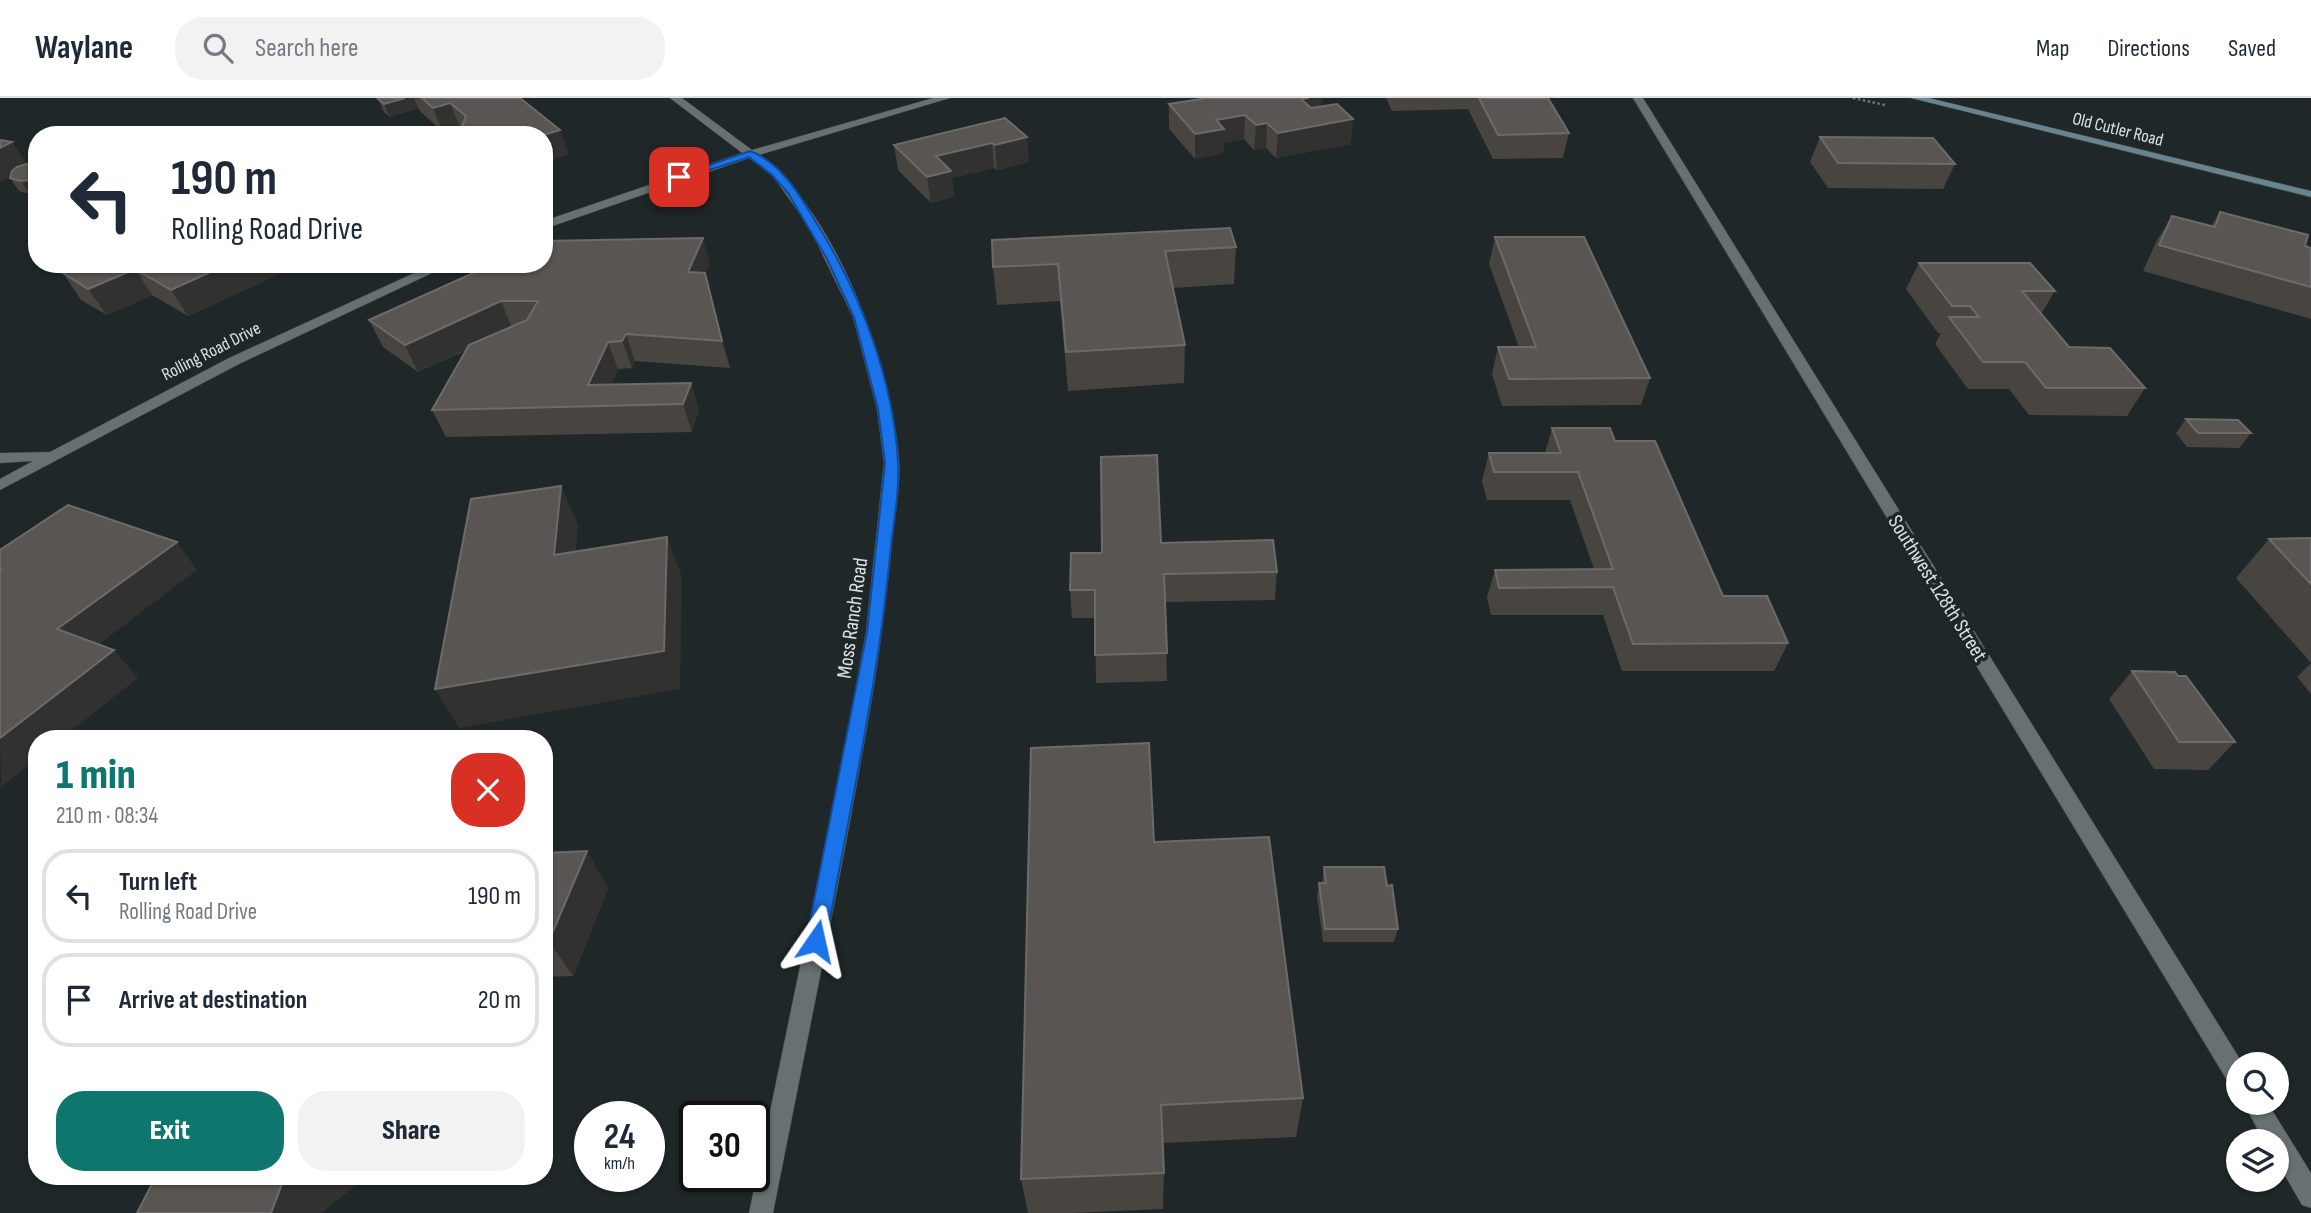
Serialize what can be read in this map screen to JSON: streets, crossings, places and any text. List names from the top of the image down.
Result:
{
  "streets": {
    "main road": ["Old Cutler Road"],
    "street": ["Rolling Road Drive", "Southwest 128th Street", "Moss Ranch Road"]
  },
  "page": {
    "header": "Waylane",
    "search": "Search here",
    "nav": ["Map", "Directions", "Saved"],
    "turn": ["190 m", "Rolling Road Drive"],
    "heading": ["1 min", "210 m · 08:34"],
    "list": [
      {
        "name": "Turn left",
        "note": "Rolling Road Drive",
        "value": "190 m"
      },
      {
        "name": "Arrive at destination",
        "value": "20 m"
      }
    ],
    "buttons": ["Exit", "Share"],
    "speed": "24 km/h",
    "limit": "30"
  }
}
